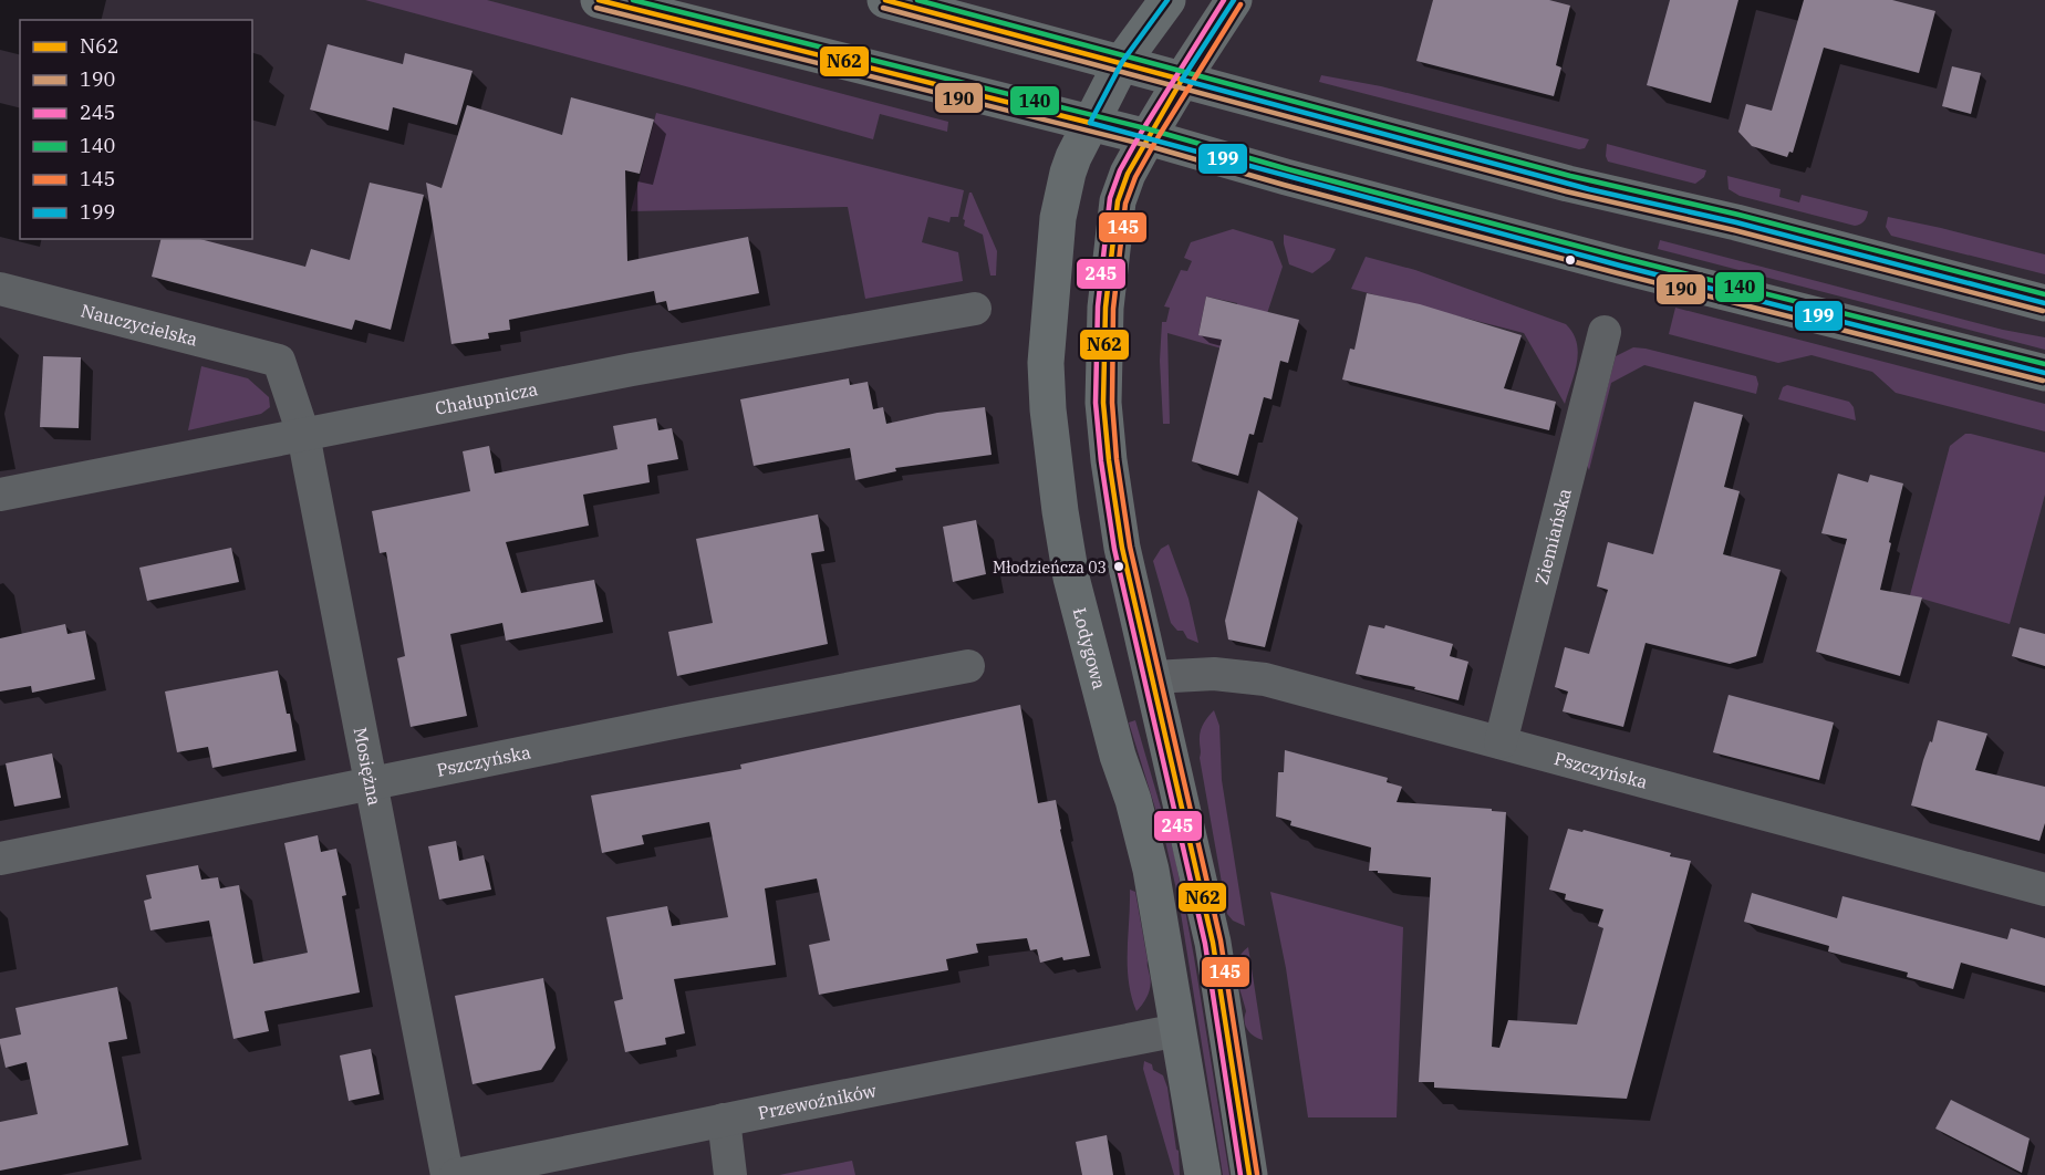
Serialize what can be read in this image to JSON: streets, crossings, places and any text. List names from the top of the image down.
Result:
{
  "streets": {
    "main road": ["Łodygowa"],
    "street": [
      "Nauczycielska",
      "Chałupnicza",
      "Ziemiańska",
      "Pszczyńska",
      "Mosiężna",
      "Przewoźników"
    ]
  },
  "crossings": [
    ["Nauczycielska", "Mosiężna"],
    ["Chałupnicza", "Mosiężna"],
    ["Ziemiańska", "Pszczyńska"],
    ["Łodygowa", "Przewoźników"],
    ["Pszczyńska", "Mosiężna"]
  ],
  "places": ["Młodzieńcza 03"],
  "lines": [
    "transit line N62",
    "transit line 245",
    "transit line 140",
    "transit line 199",
    "transit line 145",
    "transit line 190"
  ],
  "legend": [
    "N62",
    "190",
    "245",
    "140",
    "145",
    "199"
  ]
}
